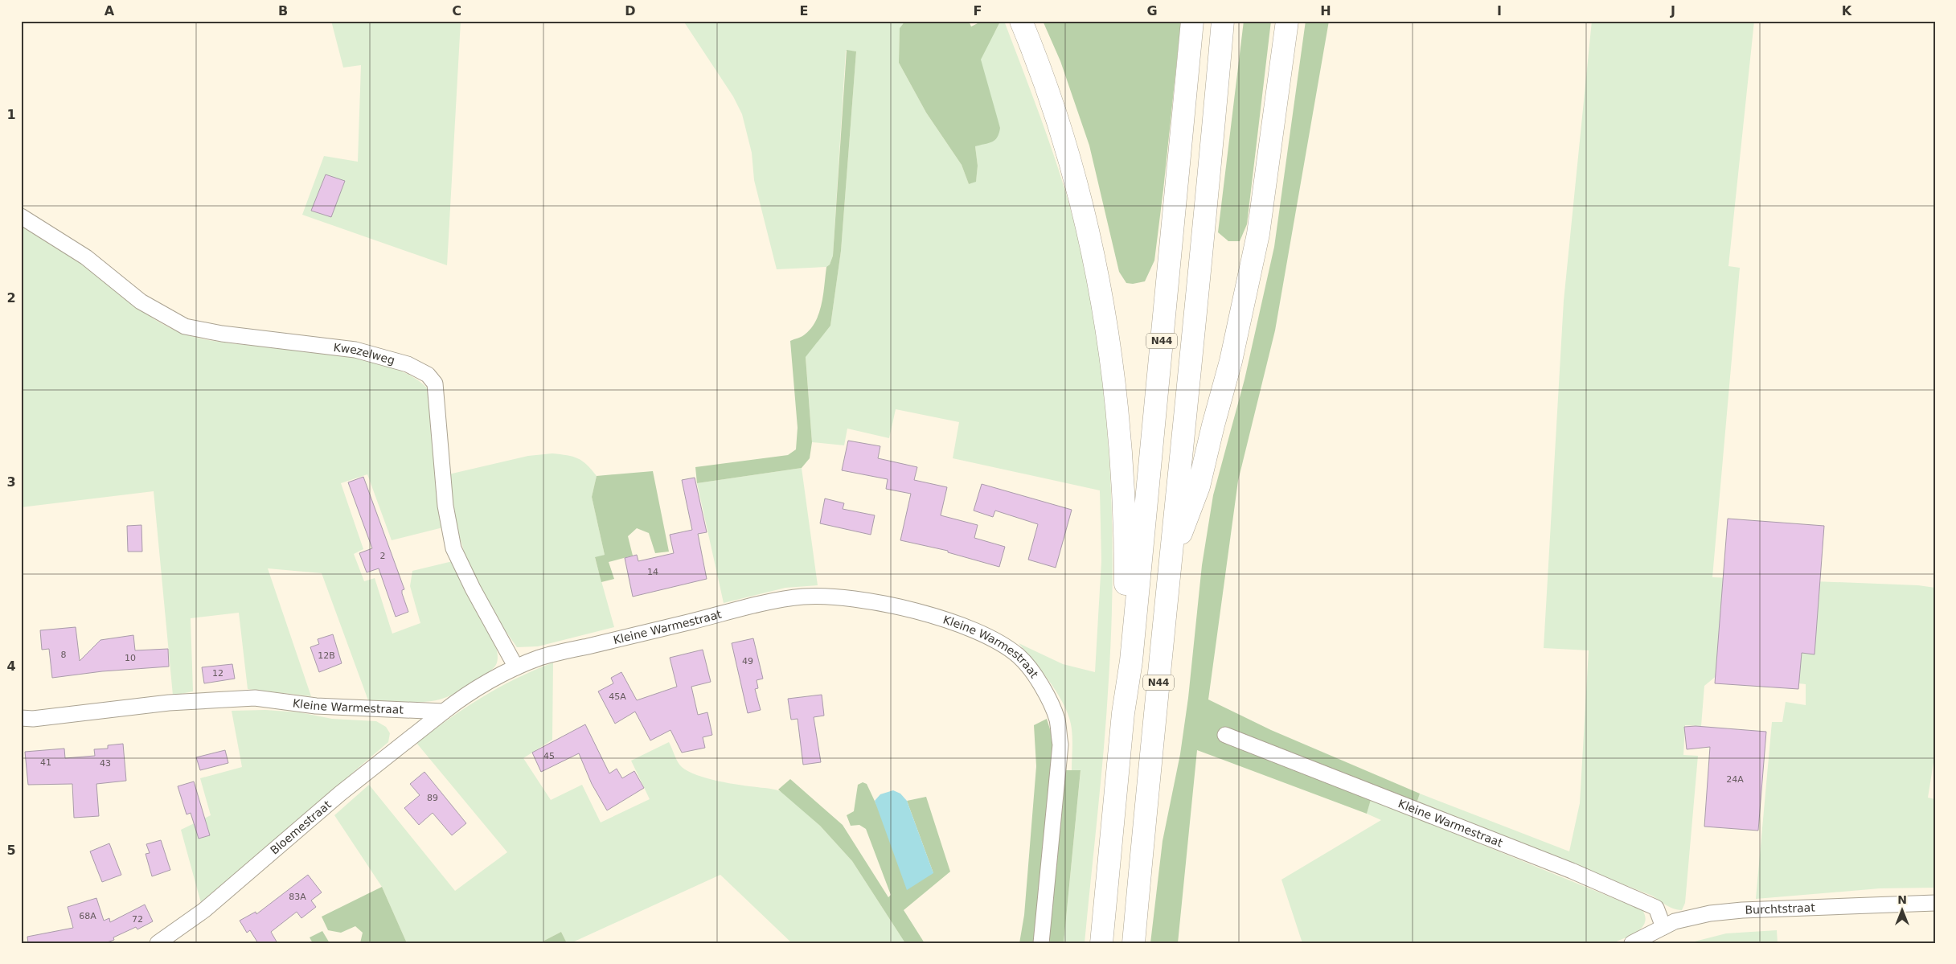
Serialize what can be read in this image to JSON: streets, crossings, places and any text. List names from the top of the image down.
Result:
{
  "streets": {
    "highway": ["N44"],
    "street": [
      "Kwezelweg",
      "Kleine Warmestraat",
      "Bloemestraat",
      "Burchtstraat"
    ]
  },
  "crossings": [
    ["Kwezelweg", "Kleine Warmestraat"],
    ["Kleine Warmestraat", "Bloemestraat"],
    ["Kleine Warmestraat", "Burchtstraat"]
  ],
  "house_numbers": [
    "2",
    "14",
    "8",
    "12B",
    "10",
    "49",
    "12",
    "45A",
    "45",
    "41",
    "43",
    "24A",
    "89",
    "83A",
    "68A",
    "72"
  ],
  "north": "top",
  "grid": {
    "columns": [
      "A",
      "B",
      "C",
      "D",
      "E",
      "F",
      "G",
      "H",
      "I",
      "J",
      "K"
    ],
    "rows": [
      "1",
      "2",
      "3",
      "4",
      "5"
    ]
  }
}
